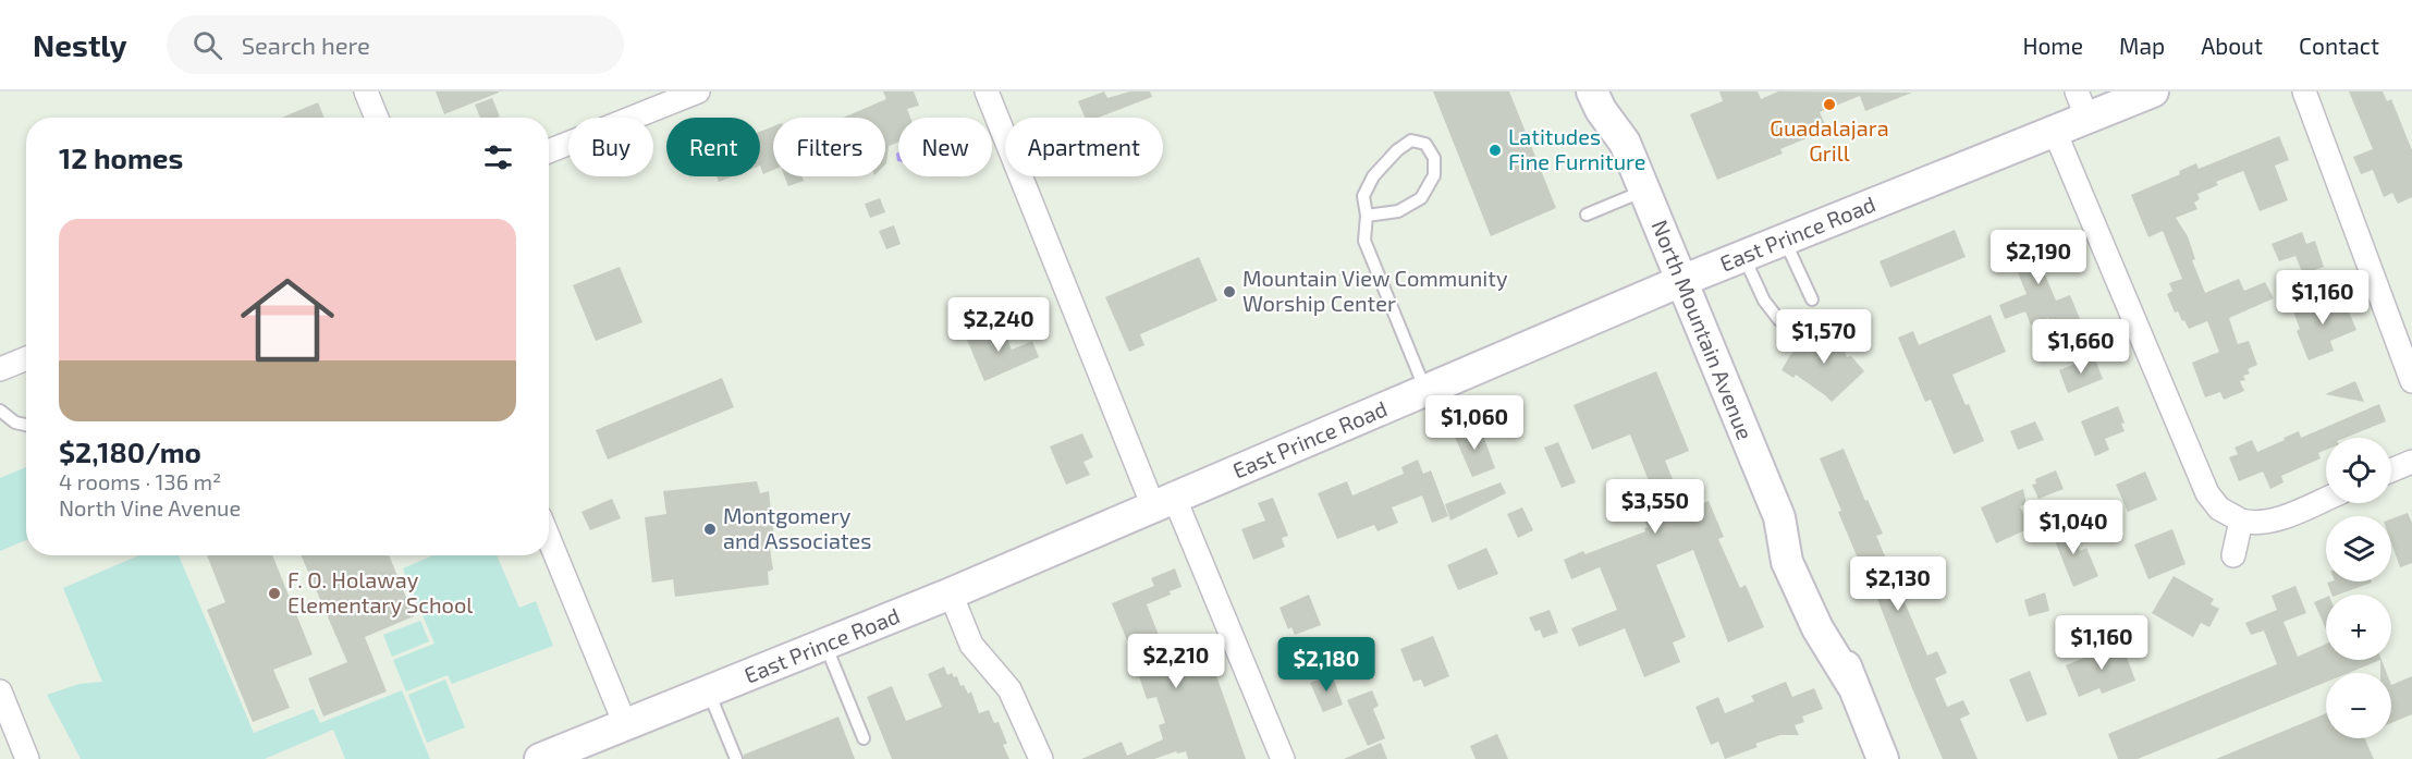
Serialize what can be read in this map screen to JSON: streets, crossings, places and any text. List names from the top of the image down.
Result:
{
  "streets": {
    "main road": ["East Prince Road", "North Mountain Avenue"]
  },
  "crossings": [
    ["East Prince Road", "North Mountain Avenue"]
  ],
  "places": [
    "Guadalajara Grill",
    "Latitudes Fine Furniture",
    "Mountain View Community Worship Center",
    "Montgomery and Associates",
    "F. O. Holaway Elementary School"
  ],
  "page": {
    "header": "Nestly",
    "search": "Search here",
    "nav": [
      "Home",
      "Map",
      "About",
      "Contact"
    ],
    "chip": [
      "Buy",
      "Rent",
      "Filters",
      "New",
      "Apartment"
    ],
    "heading": "12 homes",
    "list": [
      {
        "name": "$2,180/mo",
        "note": "4 rooms · 136 m² · North Vine Avenue"
      }
    ],
    "price": [
      "$2,190",
      "$1,160",
      "$2,240",
      "$1,570",
      "$1,660",
      "$1,060",
      "$3,550",
      "$1,040",
      "$2,130",
      "$1,160",
      "$2,210",
      "$2,180"
    ],
    "map_buttons": ["+", "−"]
  }
}
